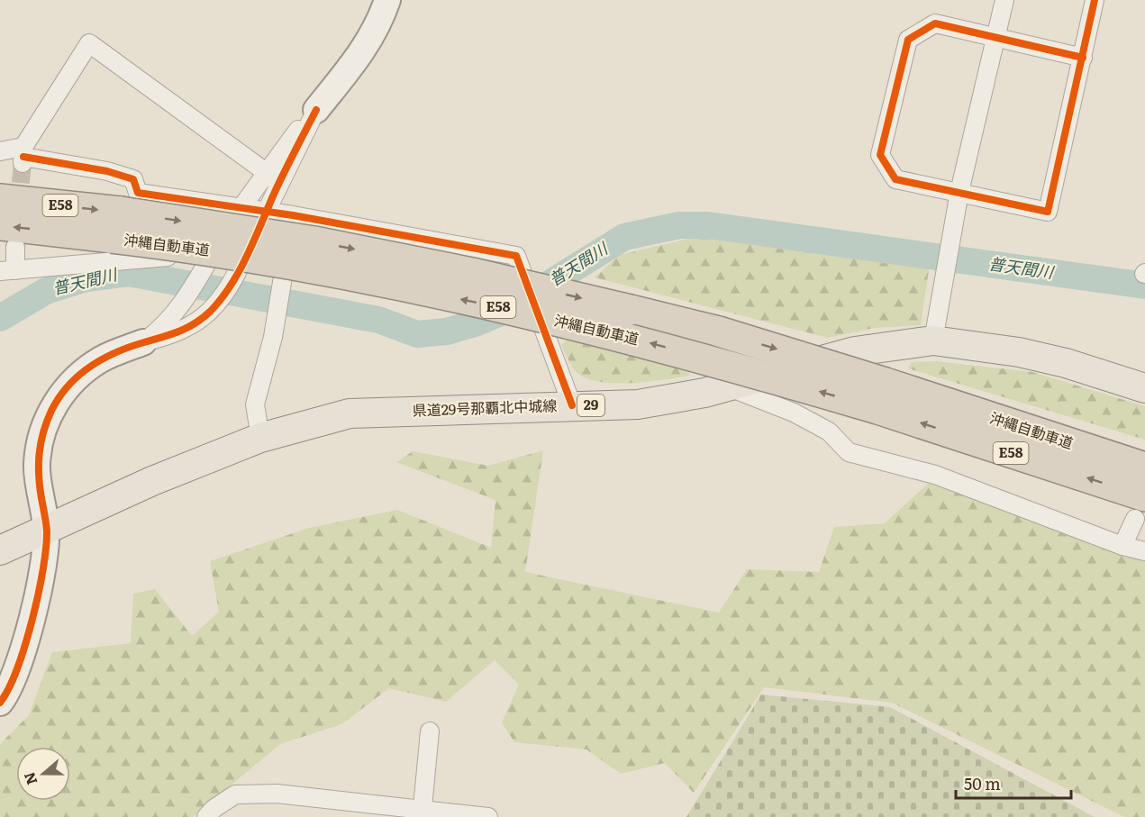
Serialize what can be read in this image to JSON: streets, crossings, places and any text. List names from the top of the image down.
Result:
{
  "streets": {
    "highway": ["E58", "沖縄自動車道"],
    "main road": ["29", "県道29号那覇北中城線"]
  },
  "water": ["普天間川"],
  "scale_bar": "50 m",
  "north": "left"
}
